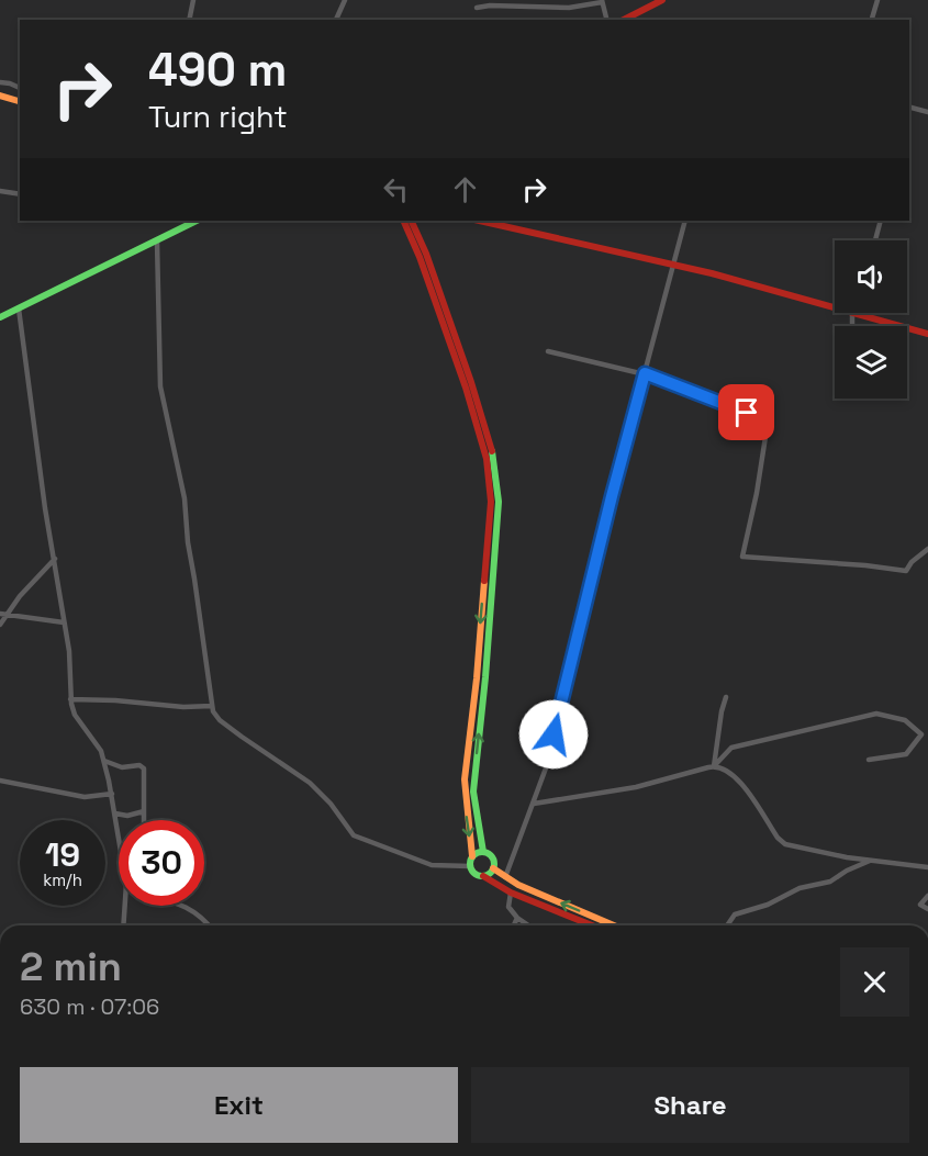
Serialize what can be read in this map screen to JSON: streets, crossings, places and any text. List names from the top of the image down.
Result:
{
  "page": {
    "turn": ["490 m", "Turn right"],
    "speed": "19 km/h",
    "limit": "30",
    "heading": ["2 min", "630 m · 07:06"],
    "buttons": ["Exit", "Share"]
  }
}
